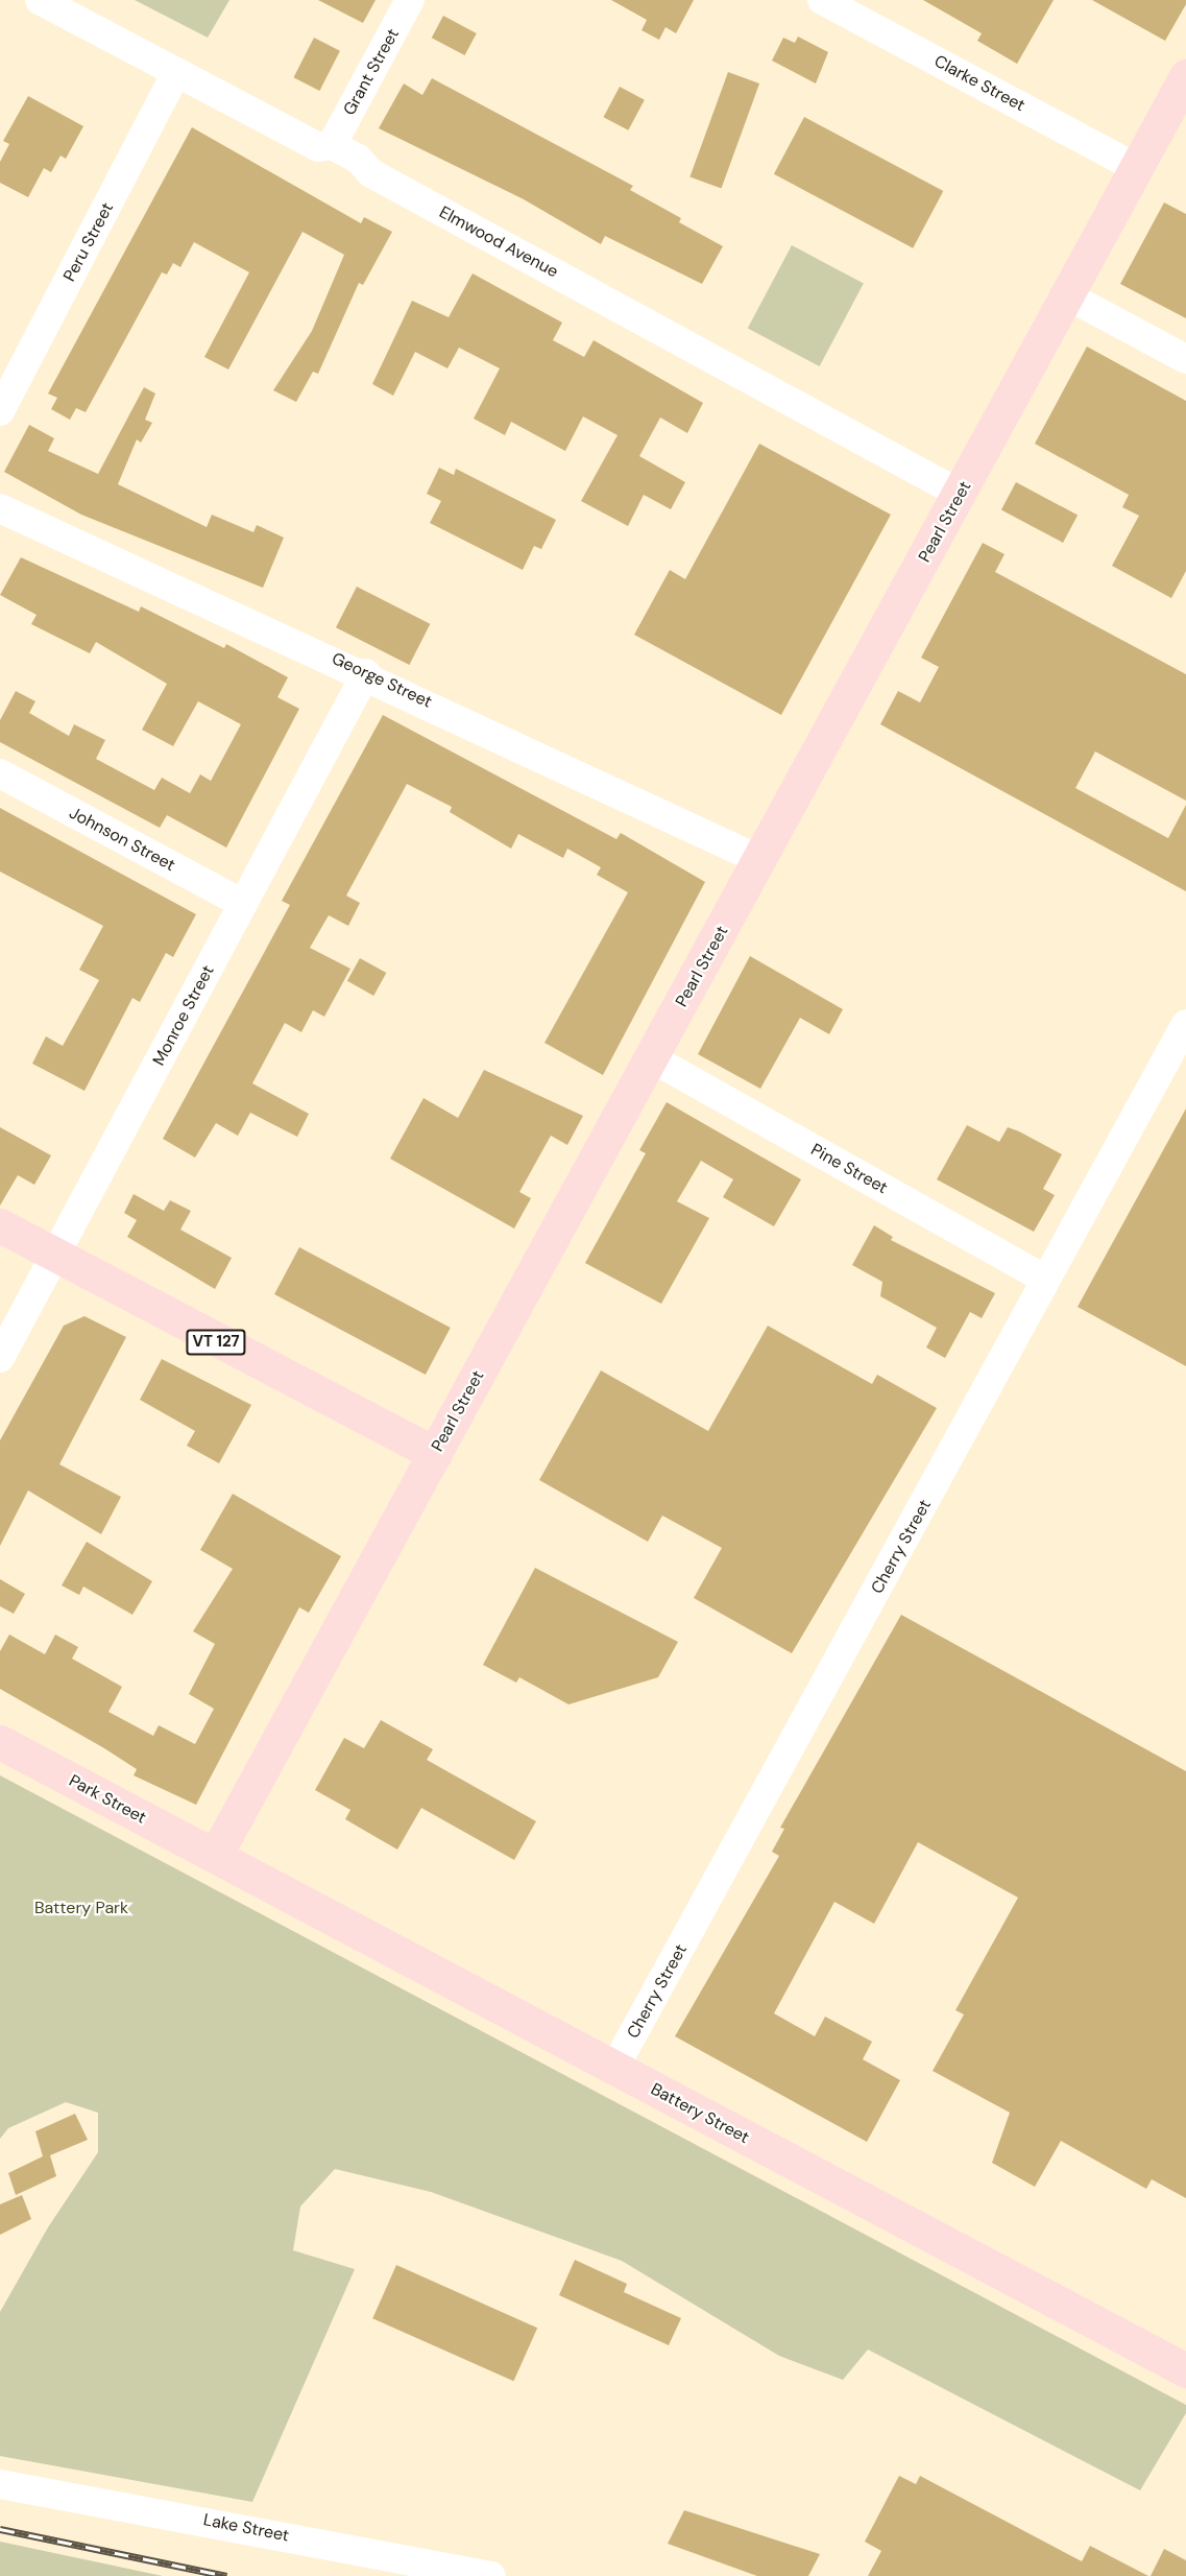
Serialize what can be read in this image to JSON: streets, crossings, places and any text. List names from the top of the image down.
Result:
{
  "streets": {
    "main road": [
      "Pearl Street",
      "VT 127",
      "Park Street",
      "Battery Street"
    ],
    "street": [
      "Grant Street",
      "Clarke Street",
      "Peru Street",
      "Elmwood Avenue",
      "George Street",
      "Johnson Street",
      "Monroe Street",
      "Pine Street",
      "Cherry Street",
      "Lake Street"
    ]
  },
  "crossings": [
    ["Grant Street", "Elmwood Avenue"],
    ["Clarke Street", "Pearl Street"],
    ["Peru Street", "Elmwood Avenue"],
    ["Elmwood Avenue", "Pearl Street"],
    ["Pearl Street", "George Street"],
    ["Pearl Street", "Pine Street"],
    ["Pearl Street", "VT 127"],
    ["Pearl Street", "Park Street"],
    ["Pearl Street", "Battery Street"],
    ["George Street", "Monroe Street"],
    ["Johnson Street", "Monroe Street"],
    ["Monroe Street", "VT 127"],
    ["Pine Street", "Cherry Street"],
    ["Cherry Street", "Battery Street"],
    ["Park Street", "Battery Street"]
  ],
  "parks": ["Battery Park"]
}
